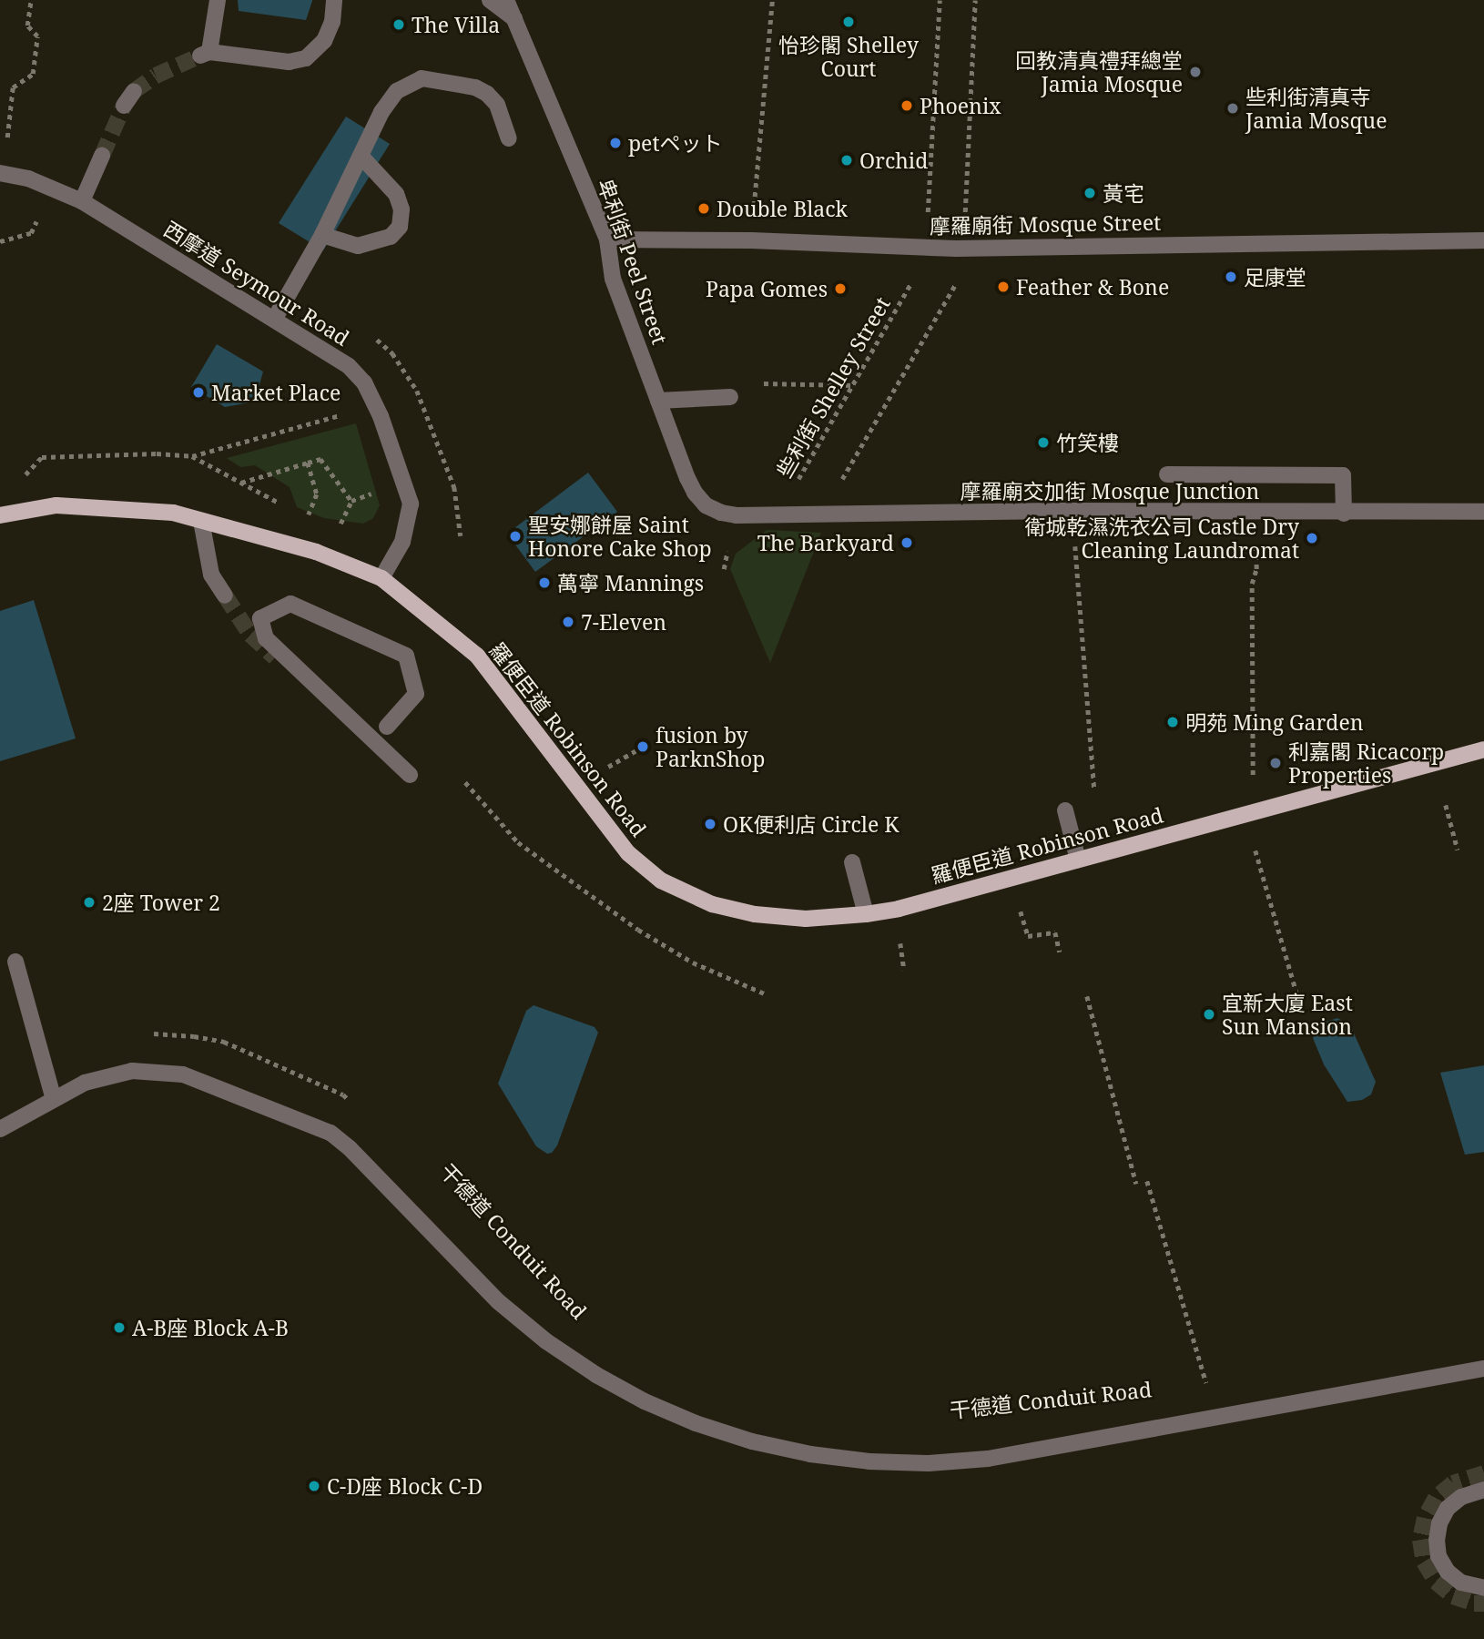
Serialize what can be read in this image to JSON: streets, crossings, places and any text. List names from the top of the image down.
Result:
{
  "streets": {
    "main road": ["羅便臣道 Robinson Road"],
    "street": [
      "摩羅廟街 Mosque Street",
      "卑利街 Peel Street",
      "西摩道 Seymour Road",
      "摩羅廟交加街 Mosque Junction",
      "干德道 Conduit Road"
    ],
    "path": ["些利街 Shelley Street"]
  },
  "crossings": [
    ["摩羅廟街 Mosque Street", "卑利街 Peel Street"],
    ["卑利街 Peel Street", "摩羅廟交加街 Mosque Junction"],
    ["西摩道 Seymour Road", "羅便臣道 Robinson Road"],
    ["些利街 Shelley Street", "摩羅廟交加街 Mosque Junction"]
  ],
  "places": [
    "怡珍閣 Shelley Court",
    "The Villa",
    "回教清真禮拜總堂 Jamia Mosque",
    "Phoenix",
    "些利街清真寺 Jamia Mosque",
    "petペット",
    "Orchid",
    "黃宅",
    "Double Black",
    "足康堂",
    "Feather & Bone",
    "Papa Gomes",
    "Market Place",
    "竹笑樓",
    "聖安娜餅屋 Saint Honore Cake Shop",
    "衛城乾濕洗衣公司 Castle Dry Cleaning Laundromat",
    "The Barkyard",
    "萬寧 Mannings",
    "7-Eleven",
    "明苑 Ming Garden",
    "fusion by ParknShop",
    "利嘉閣 Ricacorp Properties",
    "OK便利店 Circle K",
    "2座 Tower 2",
    "宜新大廈 East Sun Mansion",
    "A-B座 Block A-B",
    "C-D座 Block C-D"
  ]
}
